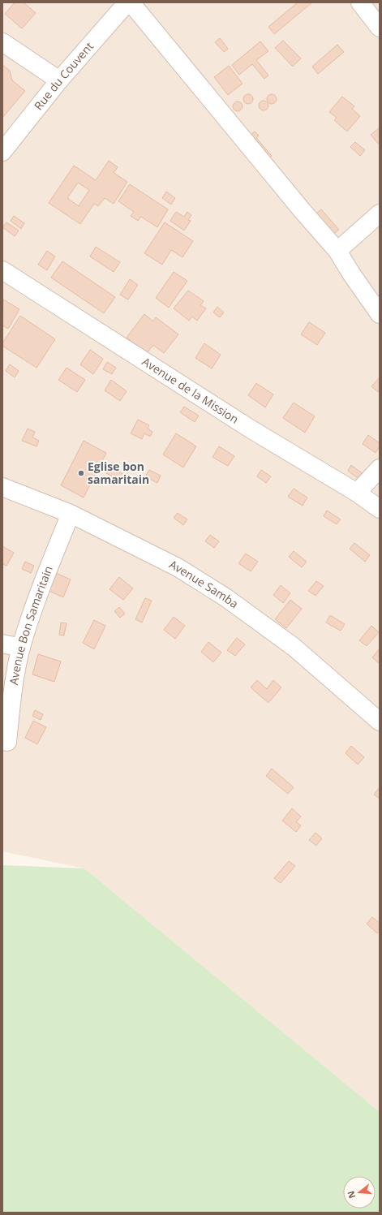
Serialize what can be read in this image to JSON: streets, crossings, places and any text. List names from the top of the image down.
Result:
{
  "streets": {
    "street": [
      "Rue du Couvent",
      "Avenue de la Mission",
      "Avenue Samba",
      "Avenue Bon Samaritain"
    ]
  },
  "crossings": [
    ["Avenue Samba", "Avenue Bon Samaritain"]
  ],
  "places": ["Eglise bon samaritain"],
  "north": "left"
}
